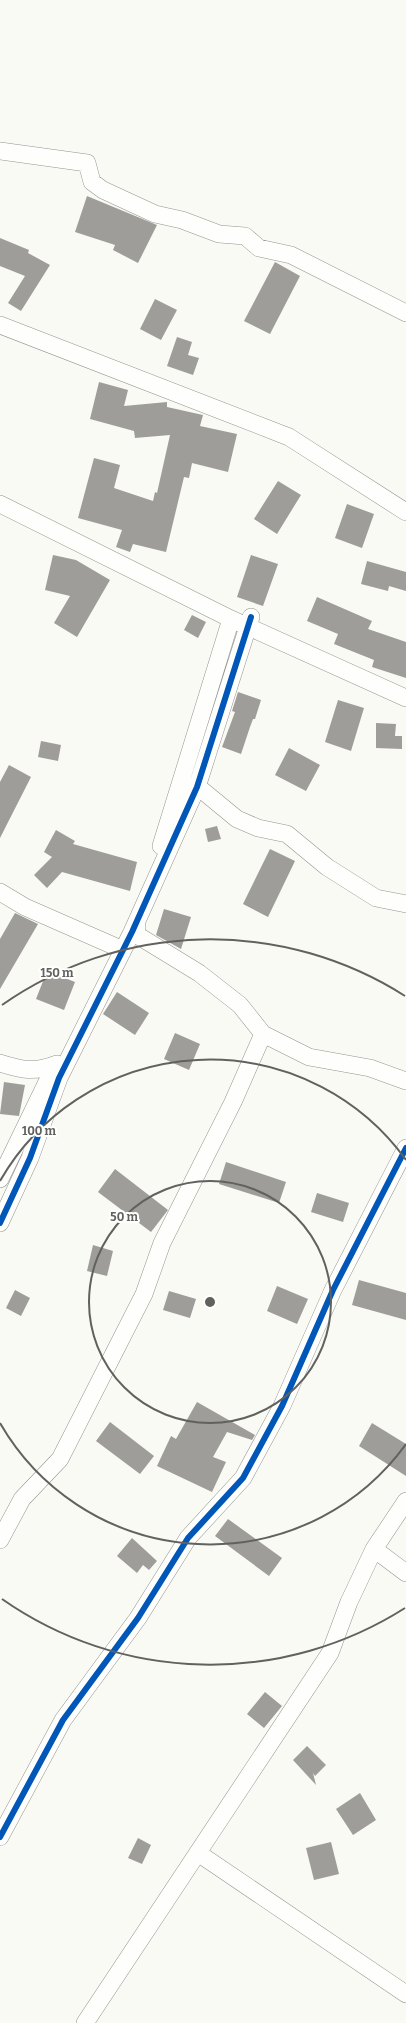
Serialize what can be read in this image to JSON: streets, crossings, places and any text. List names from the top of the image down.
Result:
{
  "rings": ["150 m", "100 m", "50 m"]
}
